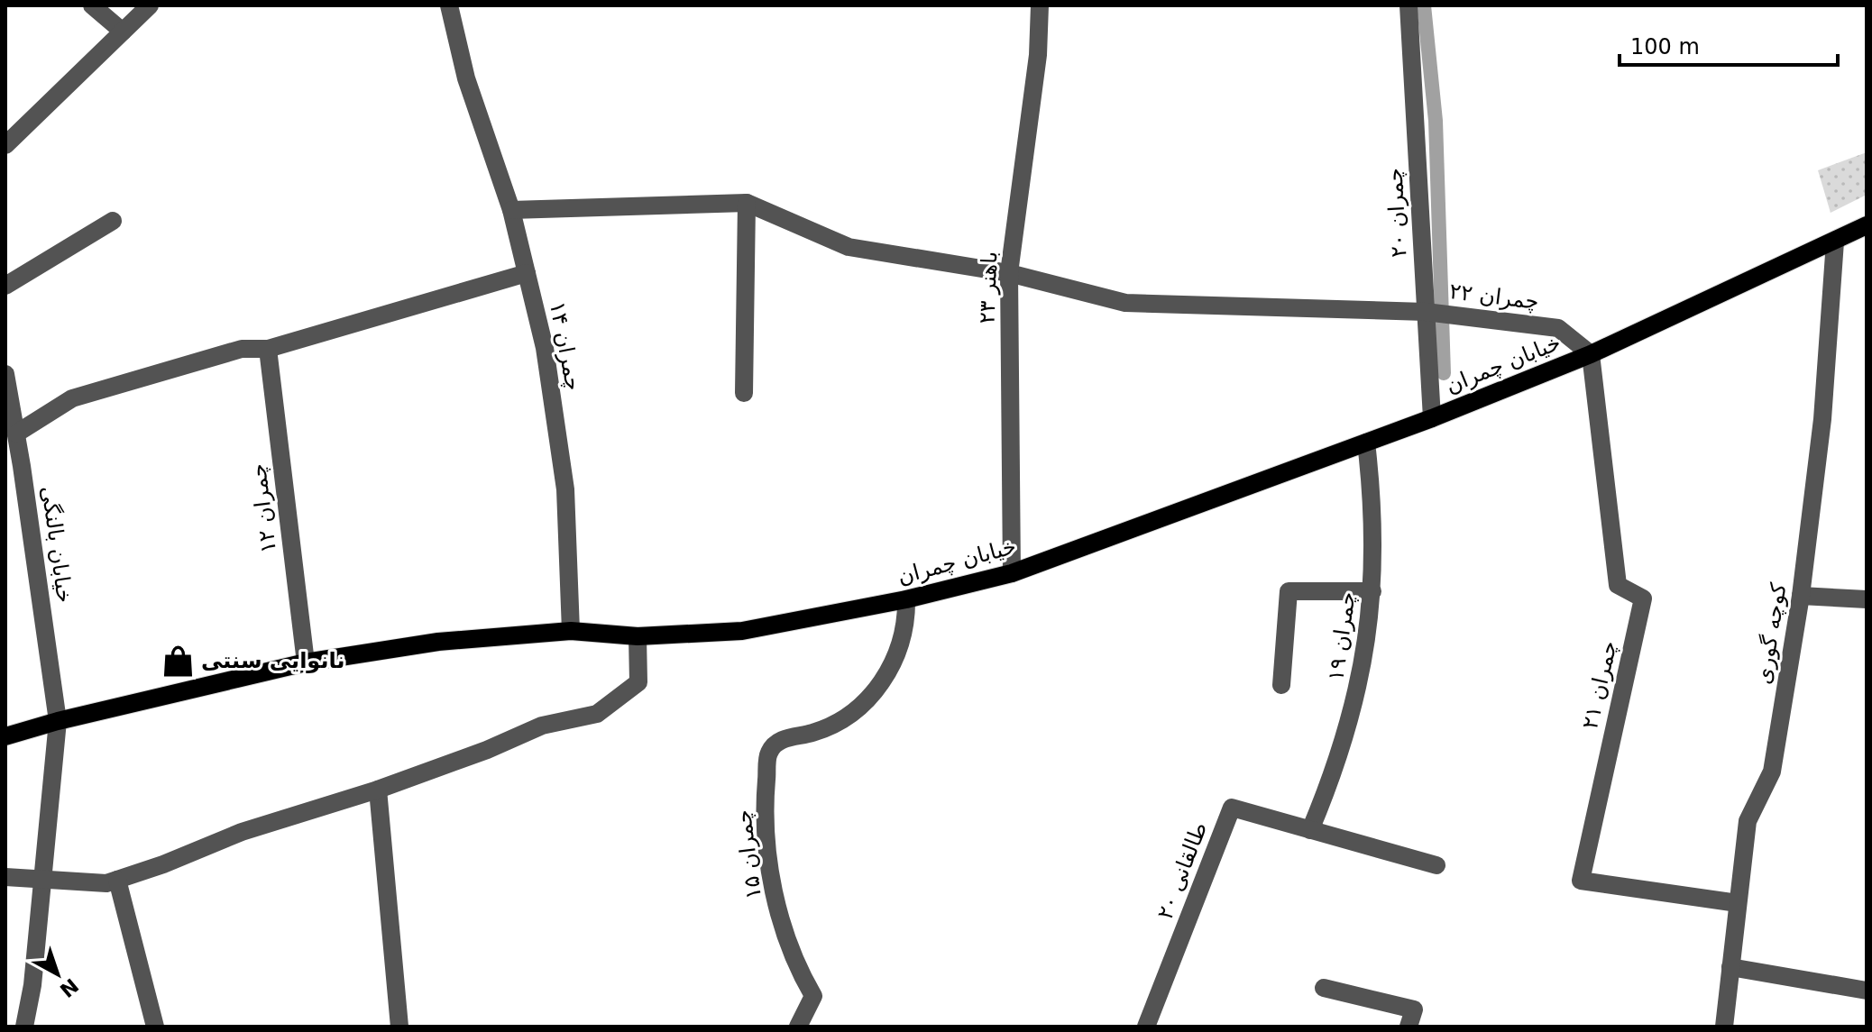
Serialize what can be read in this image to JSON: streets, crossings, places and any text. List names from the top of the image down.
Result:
{
  "streets": {
    "main road": ["خیابان چمران"],
    "street": [
      "چمران ۲۰",
      "باهنر ۲۳",
      "چمران ۲۲",
      "چمران ۱۴",
      "چمران ۱۲",
      "خیابان بالنگی",
      "کوچه گوری",
      "چمران ۱۹",
      "چمران ۲۱",
      "چمران ۱۵",
      "طالقانی ۲۰"
    ]
  },
  "crossings": [
    ["چمران ۲۰", "چمران ۲۲"],
    ["چمران ۲۰", "خیابان چمران"],
    ["باهنر ۲۳", "چمران ۲۲"],
    ["باهنر ۲۳", "خیابان چمران"],
    ["چمران ۲۲", "خیابان چمران"],
    ["چمران ۲۲", "چمران ۲۱"],
    ["چمران ۱۴", "خیابان چمران"],
    ["خیابان چمران", "چمران ۱۲"],
    ["خیابان چمران", "خیابان بالنگی"],
    ["خیابان چمران", "کوچه گوری"],
    ["خیابان چمران", "چمران ۱۹"],
    ["خیابان چمران", "چمران ۲۱"],
    ["خیابان چمران", "چمران ۱۵"],
    ["کوچه گوری", "چمران ۲۱"],
    ["چمران ۱۹", "طالقانی ۲۰"]
  ],
  "places": {
    "shop": ["نانوایی سنتی"]
  },
  "scale_bar": "100 m",
  "north": "bottom right"
}
